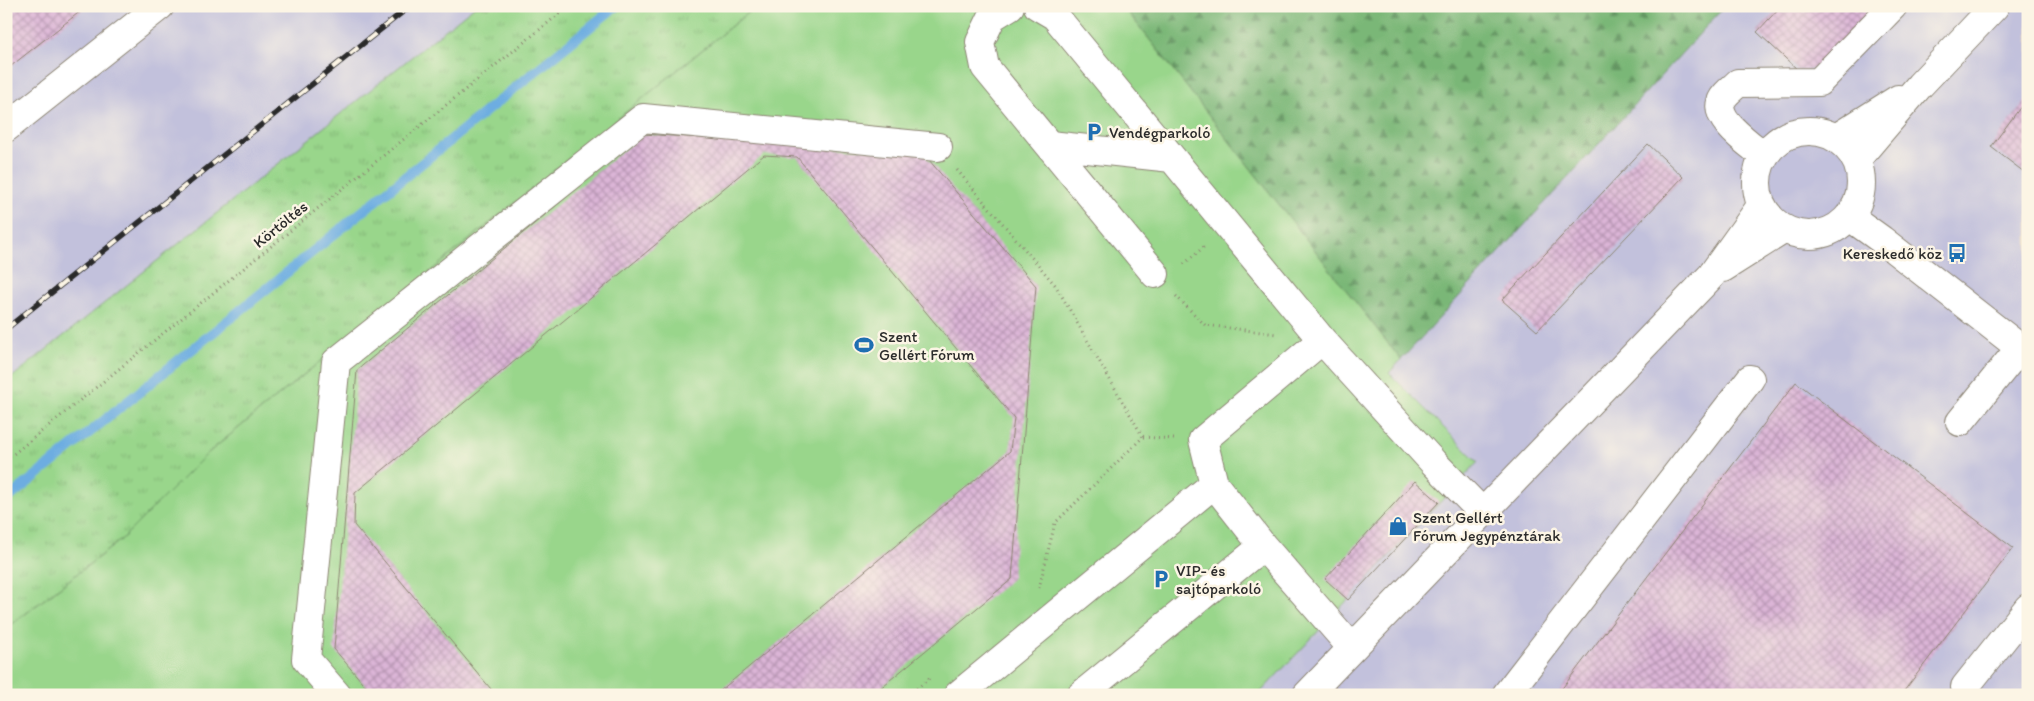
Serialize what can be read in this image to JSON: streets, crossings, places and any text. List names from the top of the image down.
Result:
{
  "streets": {
    "path": ["Körtöltés"]
  },
  "places": {
    "parking": ["Vendégparkoló", "VIP- és sajtóparkoló"],
    "bus stop": ["Kereskedő köz"],
    "sports": ["Szent Gellért Fórum"],
    "shop": ["Szent Gellért Fórum Jegypénztárak"]
  }
}
